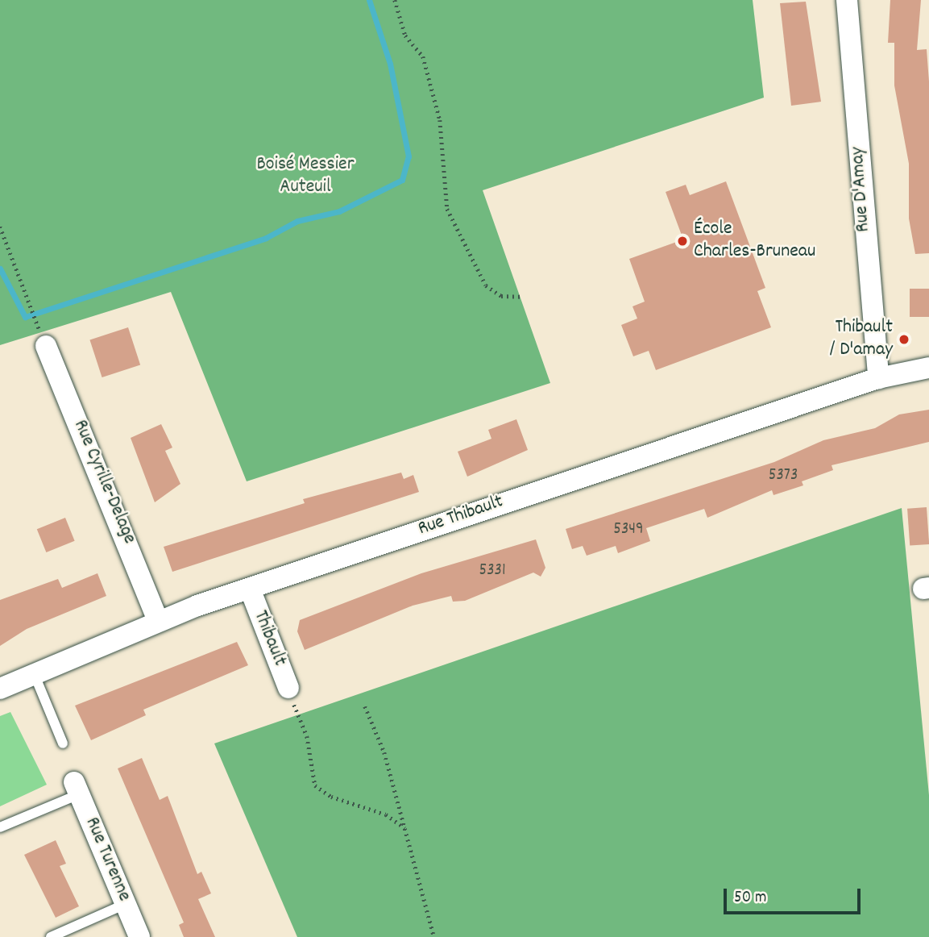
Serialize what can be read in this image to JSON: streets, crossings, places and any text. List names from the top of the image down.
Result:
{
  "streets": {
    "street": [
      "Rue D'Amay",
      "Rue Cyrille-Delage",
      "Rue Thibault",
      "Thibault",
      "Rue Turenne"
    ]
  },
  "crossings": [
    ["Rue D'Amay", "Rue Thibault"],
    ["Rue Cyrille-Delage", "Rue Thibault"],
    ["Rue Thibault", "Thibault"]
  ],
  "parks": ["Boisé Messier Auteuil"],
  "places": ["École Charles-Bruneau", "Thibault / D'amay"],
  "house_numbers": ["5373", "5349", "5331"],
  "scale_bar": "50 m"
}
